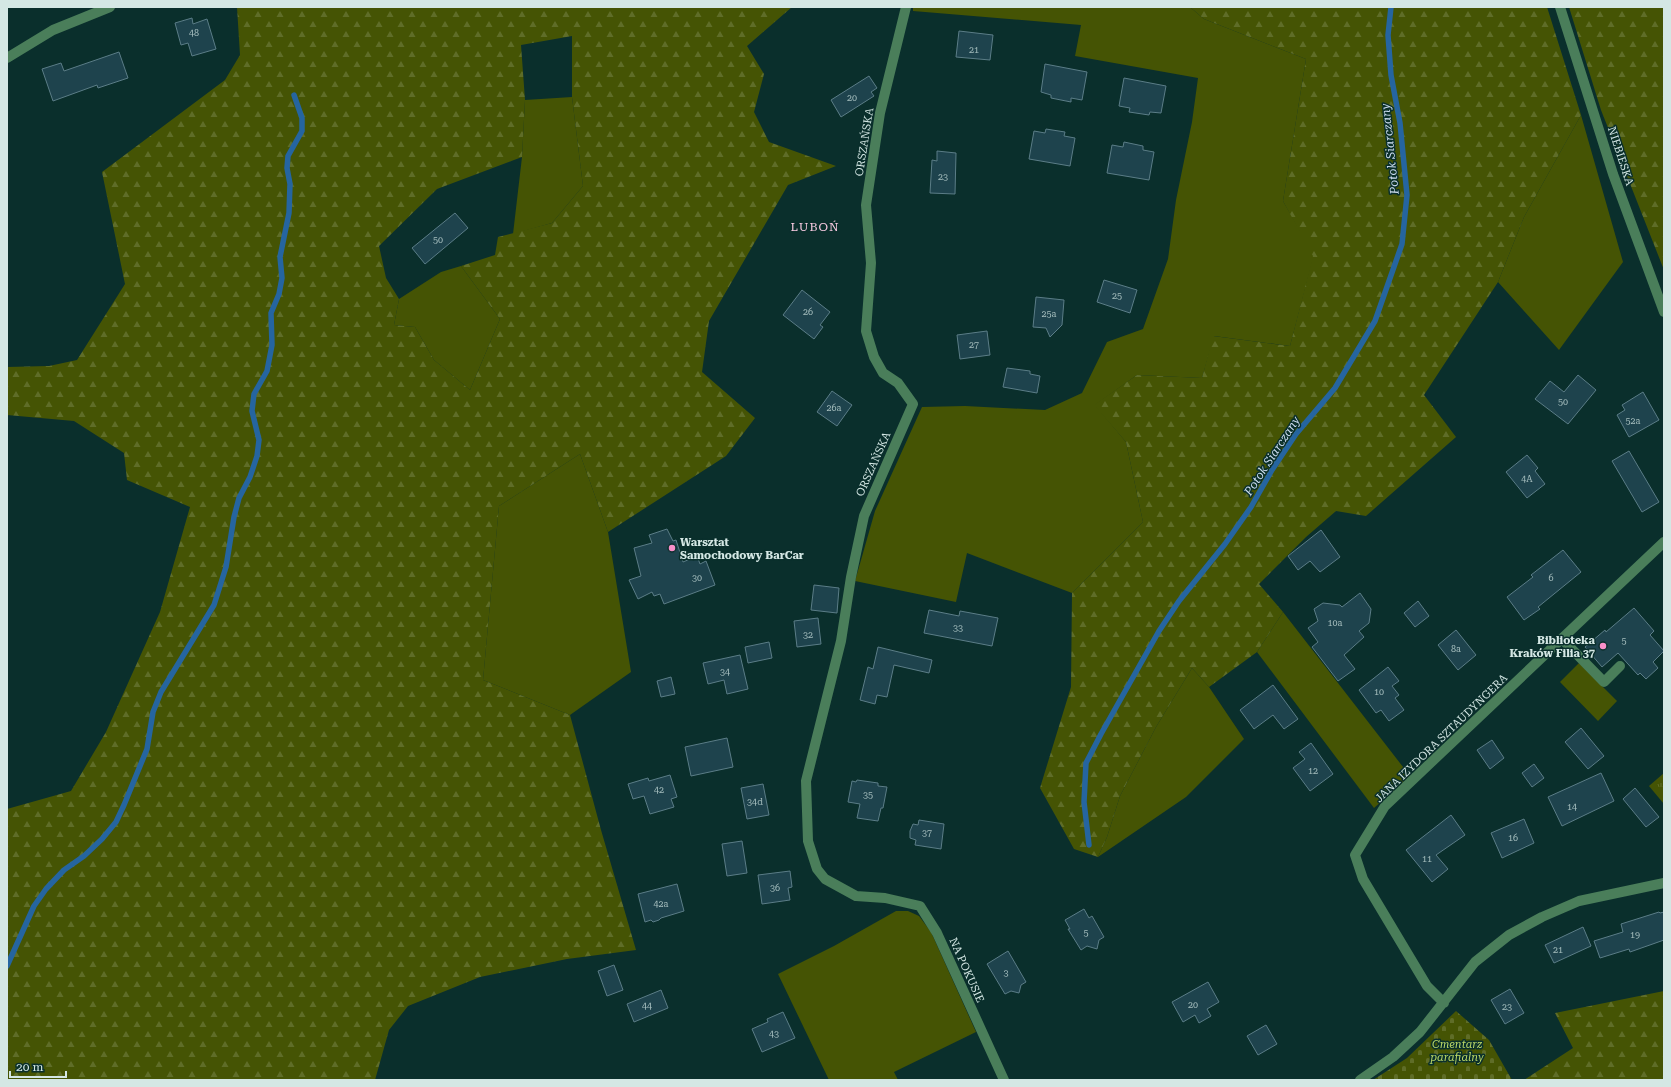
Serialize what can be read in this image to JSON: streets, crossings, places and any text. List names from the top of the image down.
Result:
{
  "streets": {
    "street": [
      "ORSZAŃSKA",
      "NIEBIESKA",
      "JANA IZYDORA SZTAUDYNGERA",
      "NA POKUSIE"
    ]
  },
  "crossings": [
    ["ORSZAŃSKA", "NA POKUSIE"]
  ],
  "districts": ["LUBOŃ"],
  "water": ["Potok Siarczany"],
  "parks": ["Cmentarz parafialny"],
  "places": ["Warsztat Samochodowy BarCar", "Biblioteka Kraków Filia 37"],
  "house_numbers": [
    "48",
    "21",
    "20",
    "23",
    "50",
    "25",
    "26",
    "25a",
    "27",
    "50",
    "26a",
    "52a",
    "4A",
    "30",
    "6",
    "10a",
    "33",
    "32",
    "5",
    "8a",
    "34",
    "10",
    "12",
    "42",
    "35",
    "34d",
    "14",
    "37",
    "16",
    "11",
    "36",
    "42a",
    "5",
    "19",
    "21",
    "3",
    "20",
    "44",
    "23",
    "43"
  ],
  "scale_bar": "20 m"
}
